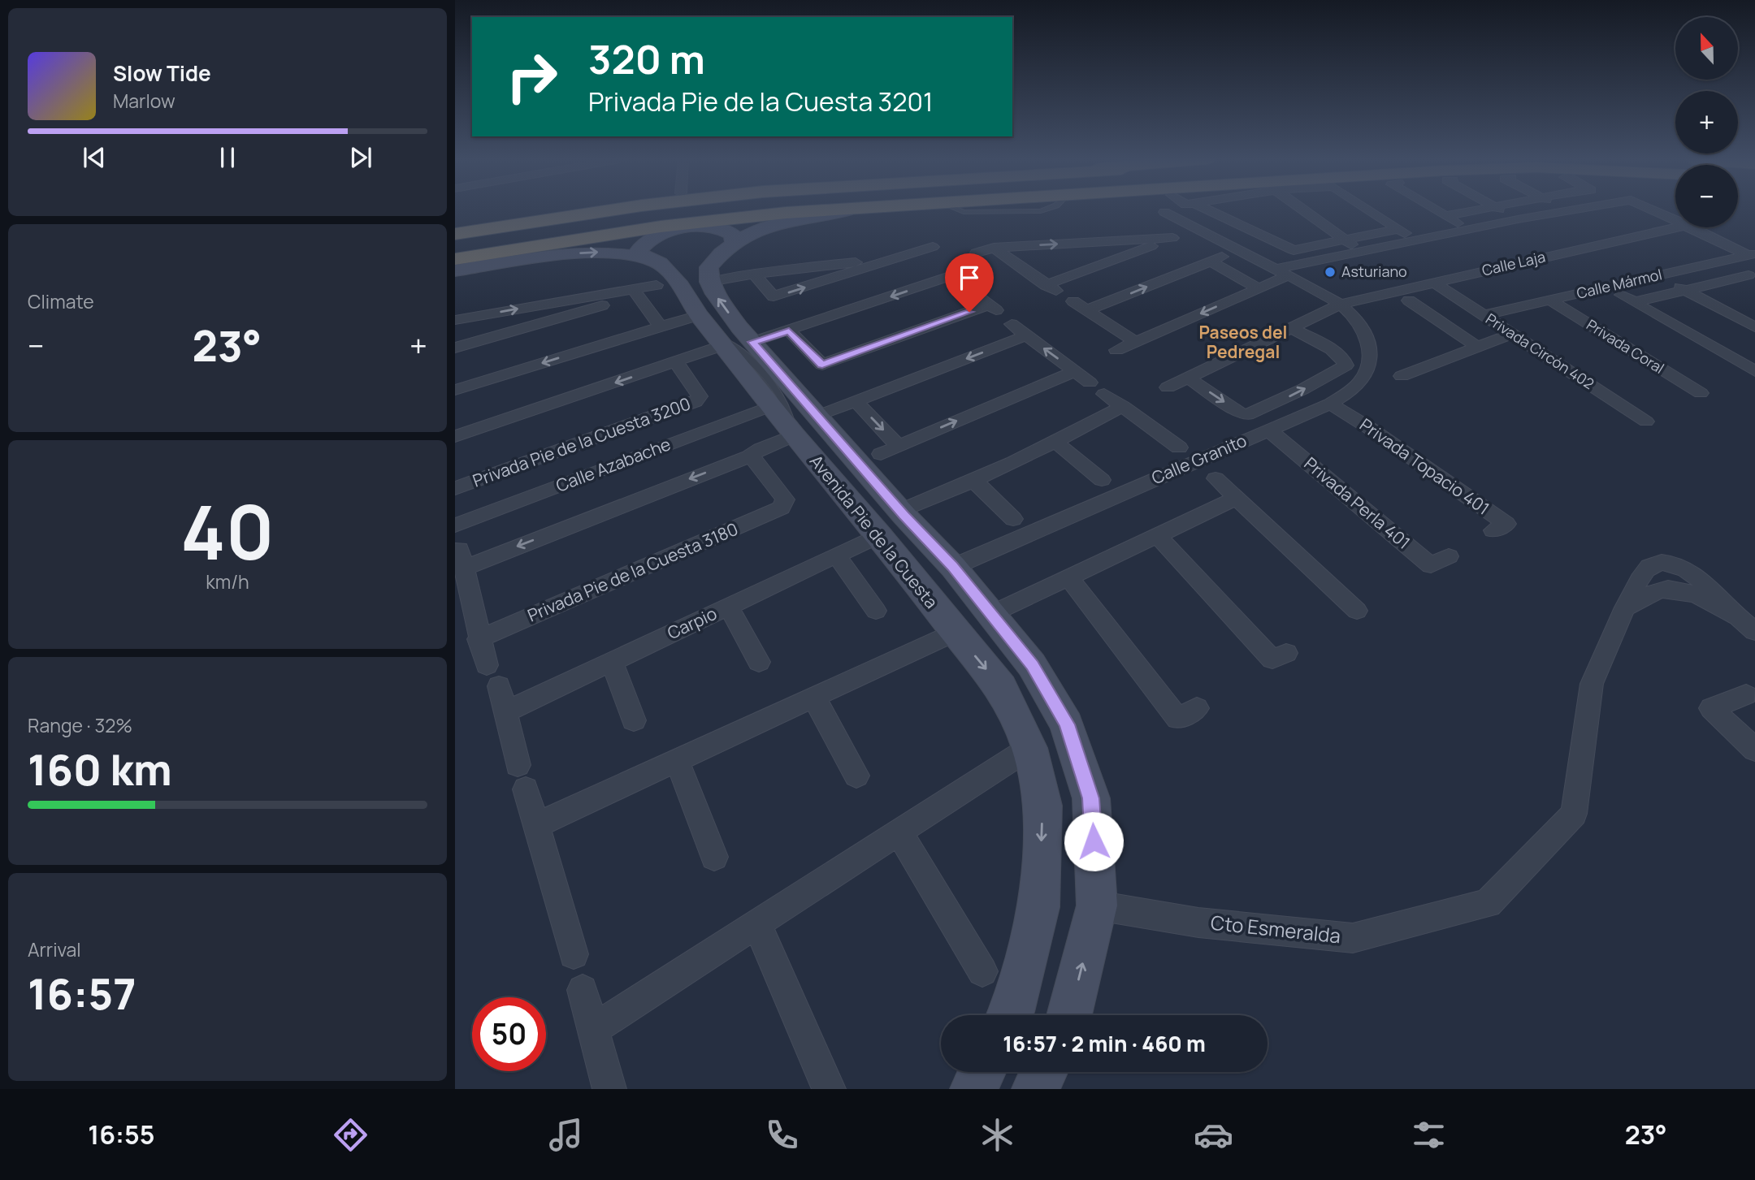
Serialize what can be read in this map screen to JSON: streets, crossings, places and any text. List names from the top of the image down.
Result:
{
  "streets": {
    "main road": ["Avenida Pie de la Cuesta"],
    "street": [
      "Calle Laja",
      "Calle Mármol",
      "Privada Coral",
      "Privada Circón 402",
      "Privada Pie de la Cuesta 3200",
      "Calle Granito",
      "Calle Azabache",
      "Privada Topacio 401",
      "Privada Perla 401",
      "Privada Pie de la Cuesta 3180",
      "Carpio",
      "Cto Esmeralda"
    ]
  },
  "crossings": [
    ["Calle Laja", "Privada Circón 402"],
    ["Calle Laja", "Calle Granito"],
    ["Calle Mármol", "Privada Coral"],
    ["Calle Mármol", "Privada Circón 402"],
    ["Calle Granito", "Privada Topacio 401"],
    ["Calle Granito", "Privada Perla 401"],
    ["Calle Granito", "Avenida Pie de la Cuesta"],
    ["Calle Azabache", "Avenida Pie de la Cuesta"],
    ["Avenida Pie de la Cuesta", "Carpio"],
    ["Avenida Pie de la Cuesta", "Cto Esmeralda"]
  ],
  "districts": ["Paseos del Pedregal"],
  "places": ["Asturiano"],
  "north": "top",
  "page": {
    "map_buttons": ["+", "−"],
    "turn": ["320 m", "Privada Pie de la Cuesta 3201"],
    "song": ["Slow Tide", "Marlow"],
    "tile": [
      "Climate",
      ["40", "km/h"],
      ["Range · 32%", "160 km"],
      ["Arrival", "16:57"]
    ],
    "heat": ["−", "23°", "+"],
    "limit": "50",
    "trip": "16:57 · 2 min · 460 m",
    "tabs": ["16:55", "23°"]
  }
}
